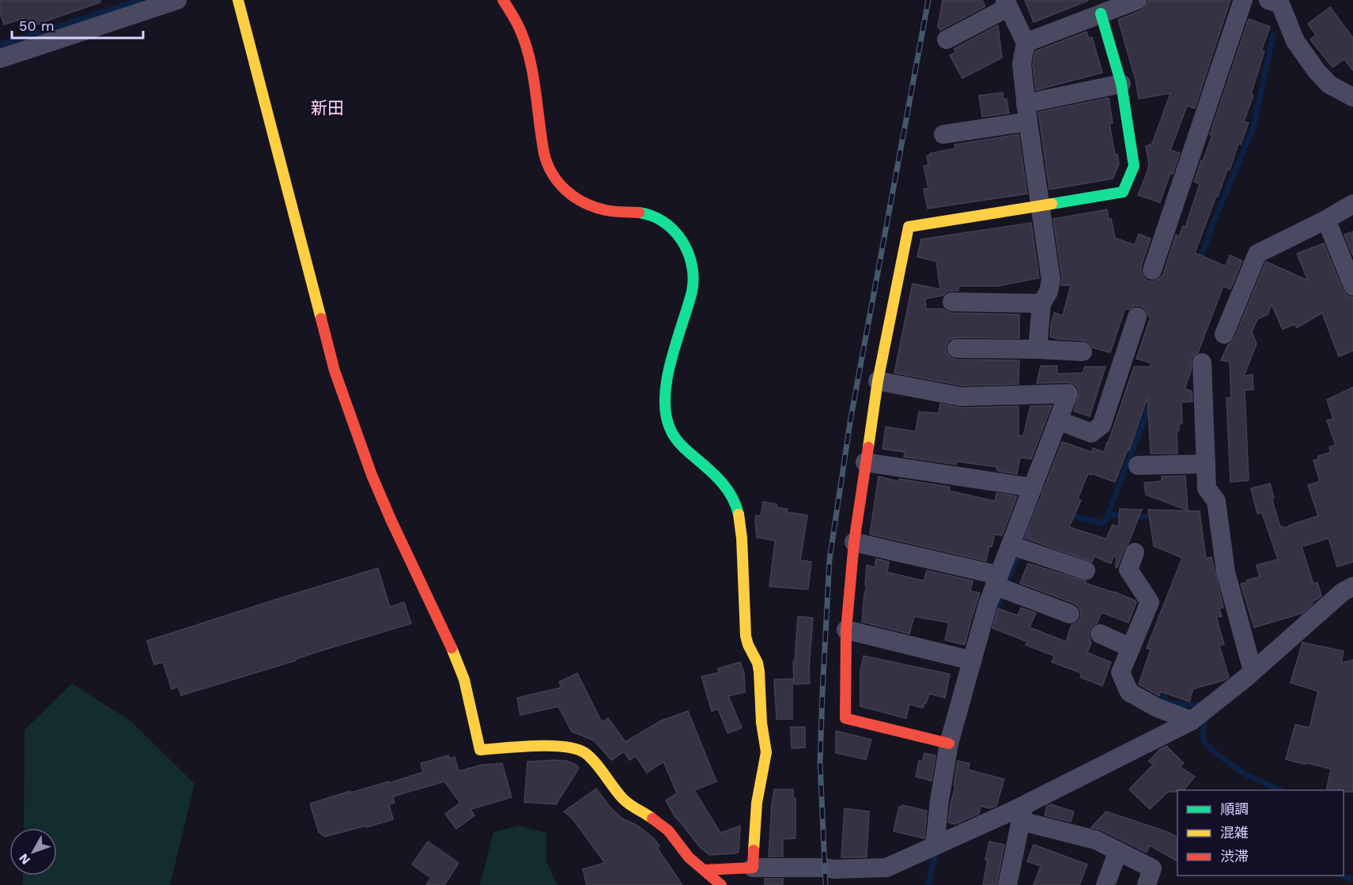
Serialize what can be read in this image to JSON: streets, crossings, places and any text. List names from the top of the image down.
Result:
{
  "districts": ["新田"],
  "legend": ["順調", "混雑", "渋滞"],
  "scale_bar": "50 m",
  "north": "bottom left"
}
